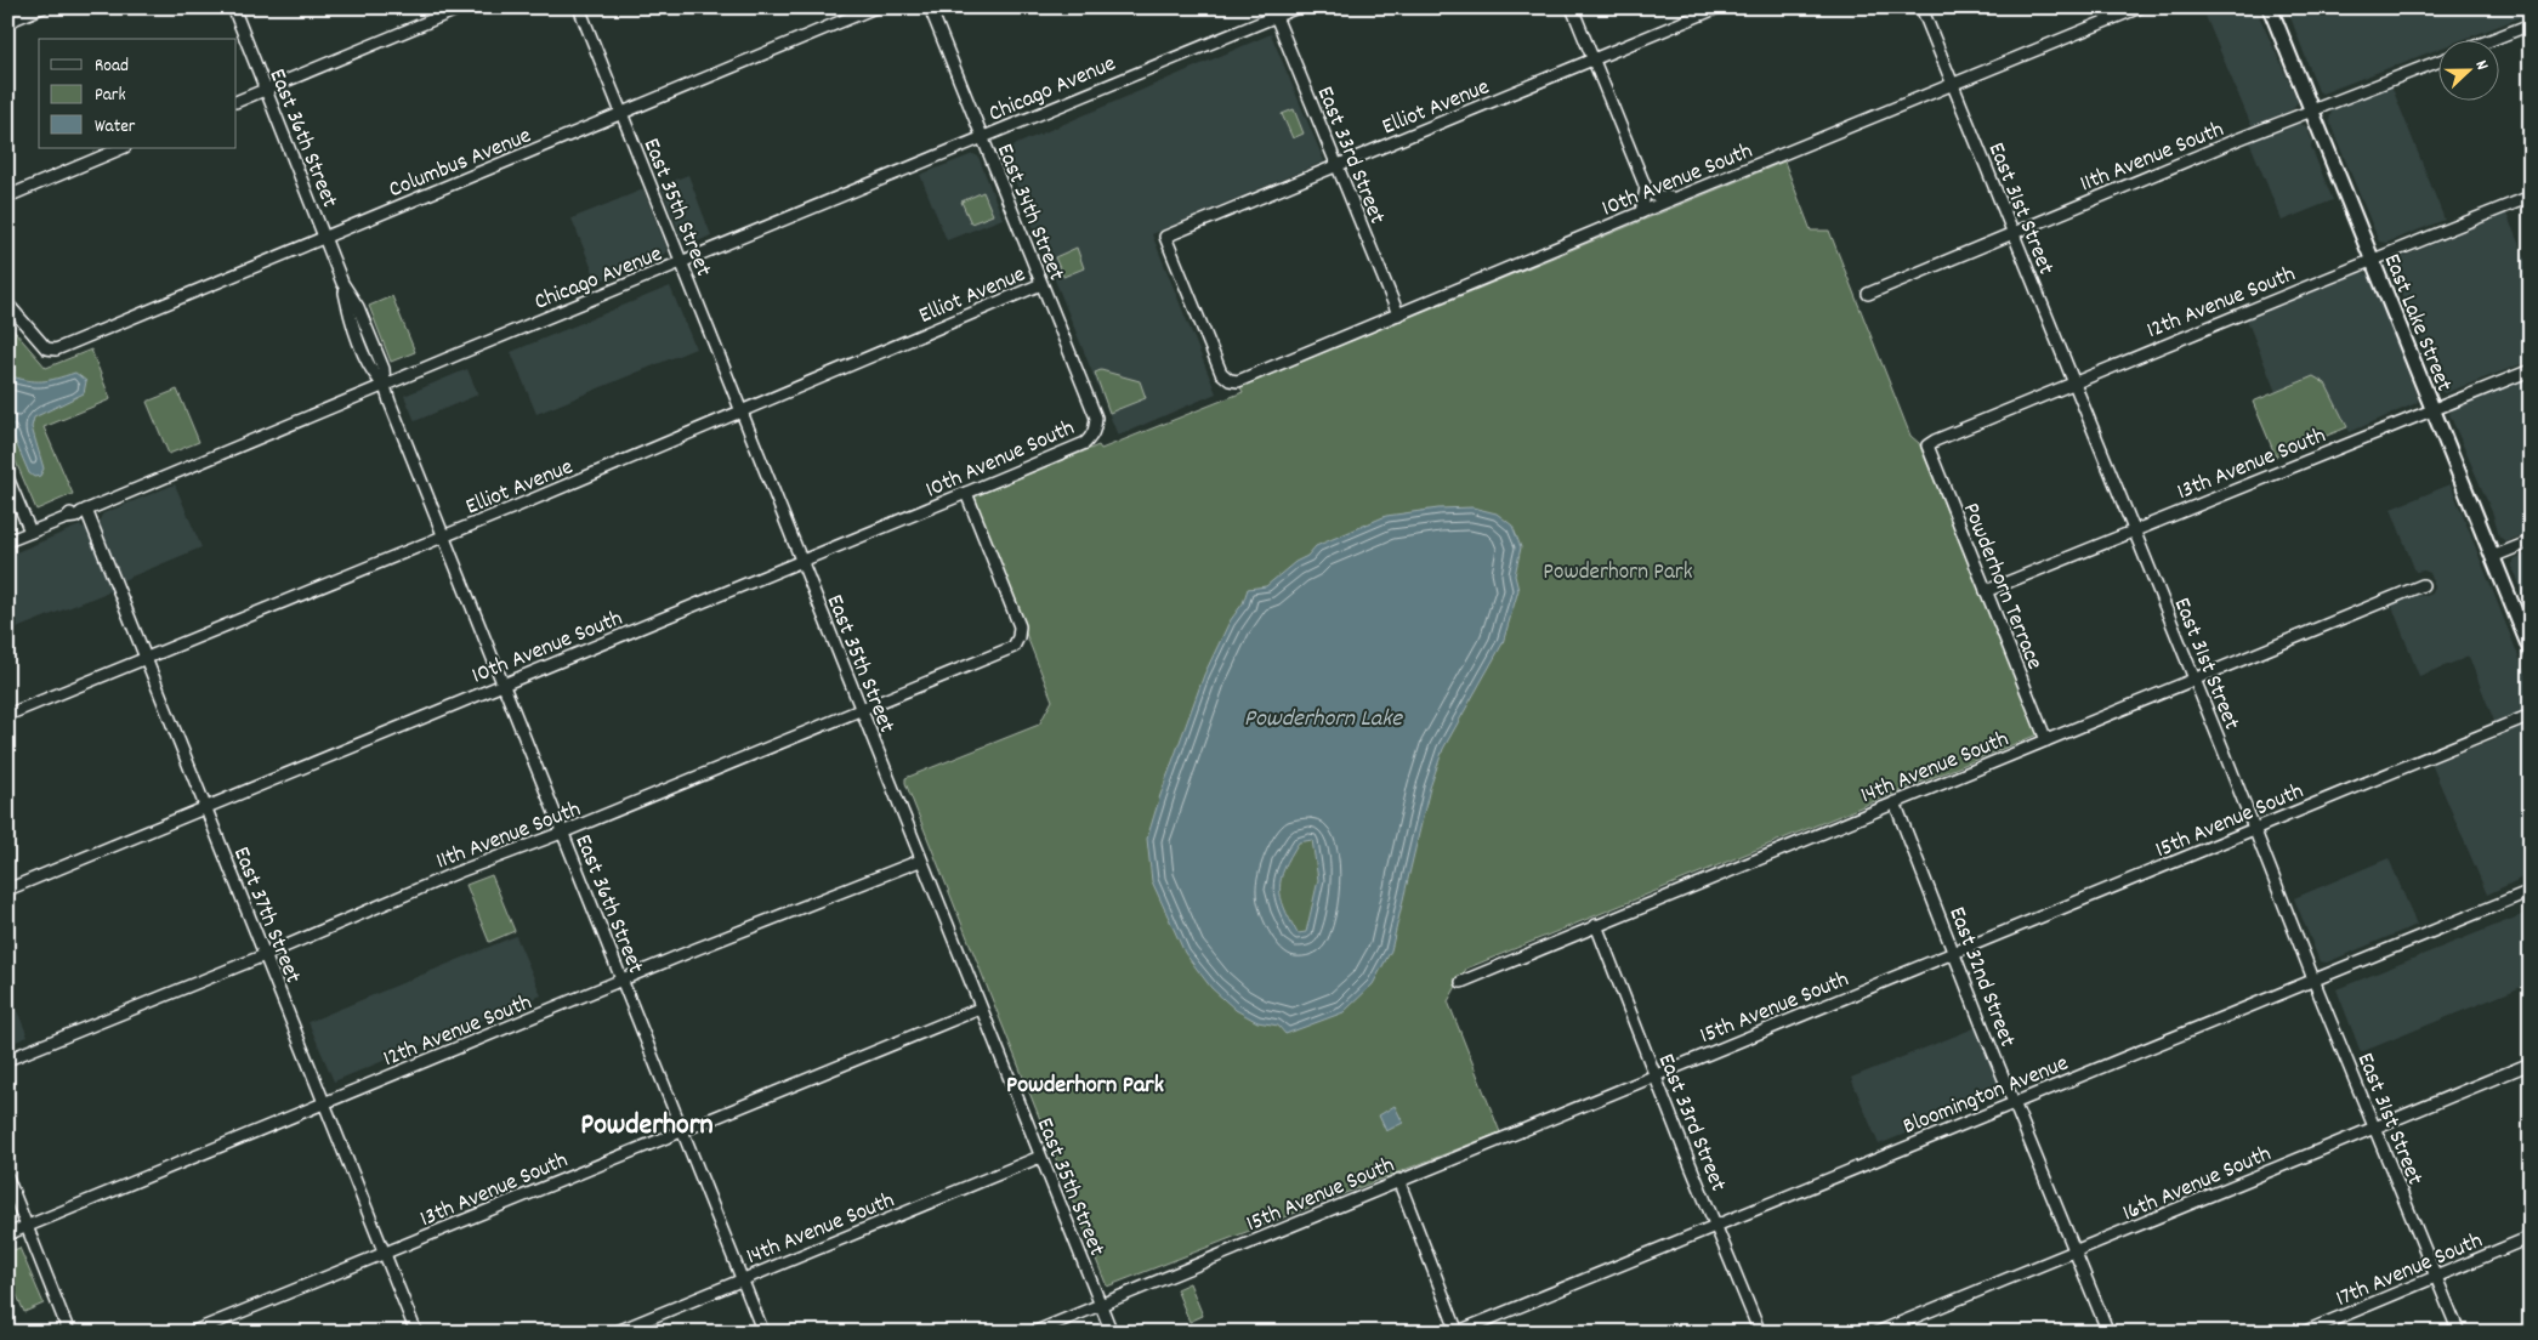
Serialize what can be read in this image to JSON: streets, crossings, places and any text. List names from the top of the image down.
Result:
{
  "streets": {
    "main road": ["East Lake Street"],
    "street": [
      "Chicago Avenue",
      "Elliot Avenue",
      "East 36th Street",
      "East 33rd Street",
      "11th Avenue South",
      "Columbus Avenue",
      "10th Avenue South",
      "East 35th Street",
      "East 31st Street",
      "East 34th Street",
      "12th Avenue South",
      "13th Avenue South",
      "Powderhorn Terrace",
      "14th Avenue South",
      "15th Avenue South",
      "East 37th Street",
      "East 32nd Street",
      "Bloomington Avenue",
      "16th Avenue South",
      "17th Avenue South"
    ]
  },
  "crossings": [
    ["Chicago Avenue", "East 36th Street"],
    ["Chicago Avenue", "East 33rd Street"],
    ["Chicago Avenue", "East 35th Street"],
    ["Chicago Avenue", "East 34th Street"],
    ["Chicago Avenue", "East 37th Street"],
    ["Elliot Avenue", "East 36th Street"],
    ["Elliot Avenue", "East 33rd Street"],
    ["Elliot Avenue", "10th Avenue South"],
    ["Elliot Avenue", "East 35th Street"],
    ["Elliot Avenue", "East 34th Street"],
    ["Elliot Avenue", "East 37th Street"],
    ["East 36th Street", "11th Avenue South"],
    ["East 36th Street", "Columbus Avenue"],
    ["East 36th Street", "10th Avenue South"],
    ["East 36th Street", "12th Avenue South"],
    ["East 36th Street", "13th Avenue South"],
    ["East 36th Street", "14th Avenue South"],
    ["East 33rd Street", "10th Avenue South"],
    ["East 33rd Street", "14th Avenue South"],
    ["East 33rd Street", "15th Avenue South"],
    ["East 33rd Street", "Bloomington Avenue"],
    ["11th Avenue South", "10th Avenue South"],
    ["11th Avenue South", "East 35th Street"],
    ["11th Avenue South", "East 31st Street"],
    ["11th Avenue South", "East Lake Street"],
    ["11th Avenue South", "East 37th Street"],
    ["Columbus Avenue", "East 35th Street"],
    ["10th Avenue South", "East 35th Street"],
    ["10th Avenue South", "East 31st Street"],
    ["10th Avenue South", "East 34th Street"],
    ["10th Avenue South", "East 37th Street"],
    ["East 35th Street", "12th Avenue South"],
    ["East 35th Street", "13th Avenue South"],
    ["East 35th Street", "14th Avenue South"],
    ["East 35th Street", "15th Avenue South"],
    ["East 31st Street", "12th Avenue South"],
    ["East 31st Street", "13th Avenue South"],
    ["East 31st Street", "14th Avenue South"],
    ["East 31st Street", "15th Avenue South"],
    ["East 31st Street", "Bloomington Avenue"],
    ["East 31st Street", "16th Avenue South"],
    ["East 31st Street", "17th Avenue South"],
    ["12th Avenue South", "East Lake Street"],
    ["12th Avenue South", "Powderhorn Terrace"],
    ["12th Avenue South", "East 37th Street"],
    ["East Lake Street", "13th Avenue South"],
    ["13th Avenue South", "Powderhorn Terrace"],
    ["13th Avenue South", "East 37th Street"],
    ["Powderhorn Terrace", "14th Avenue South"],
    ["14th Avenue South", "East 32nd Street"],
    ["15th Avenue South", "East 32nd Street"],
    ["East 32nd Street", "Bloomington Avenue"],
    ["East 32nd Street", "16th Avenue South"]
  ],
  "districts": ["Powderhorn Park", "Powderhorn"],
  "water": ["Powderhorn Lake"],
  "parks": ["Powderhorn Park"],
  "legend": ["Road", "Park", "Water"],
  "north": "right"
}
